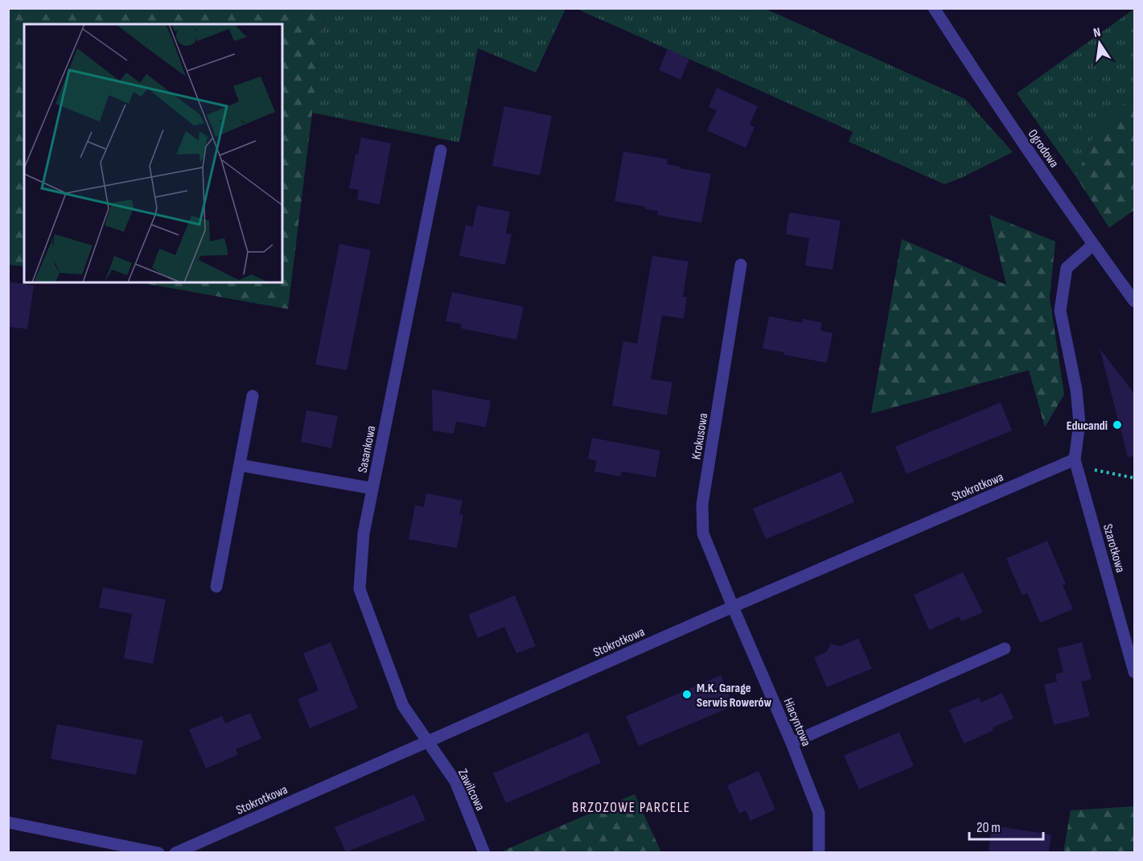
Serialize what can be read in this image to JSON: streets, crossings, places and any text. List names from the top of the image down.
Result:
{
  "streets": {
    "street": [
      "Ogrodowa",
      "Krokusowa",
      "Sasankowa",
      "Stokrotkowa",
      "Szarotkowa",
      "Hiacyntowa",
      "Zawilcowa"
    ]
  },
  "crossings": [
    ["Krokusowa", "Stokrotkowa"],
    ["Krokusowa", "Hiacyntowa"],
    ["Sasankowa", "Stokrotkowa"],
    ["Sasankowa", "Zawilcowa"],
    ["Stokrotkowa", "Szarotkowa"],
    ["Stokrotkowa", "Hiacyntowa"],
    ["Stokrotkowa", "Zawilcowa"]
  ],
  "districts": ["BRZOZOWE PARCELE"],
  "places": ["Educandi", "M.K. Garage Serwis Rowerów"],
  "scale_bar": "20 m",
  "north": "top"
}
